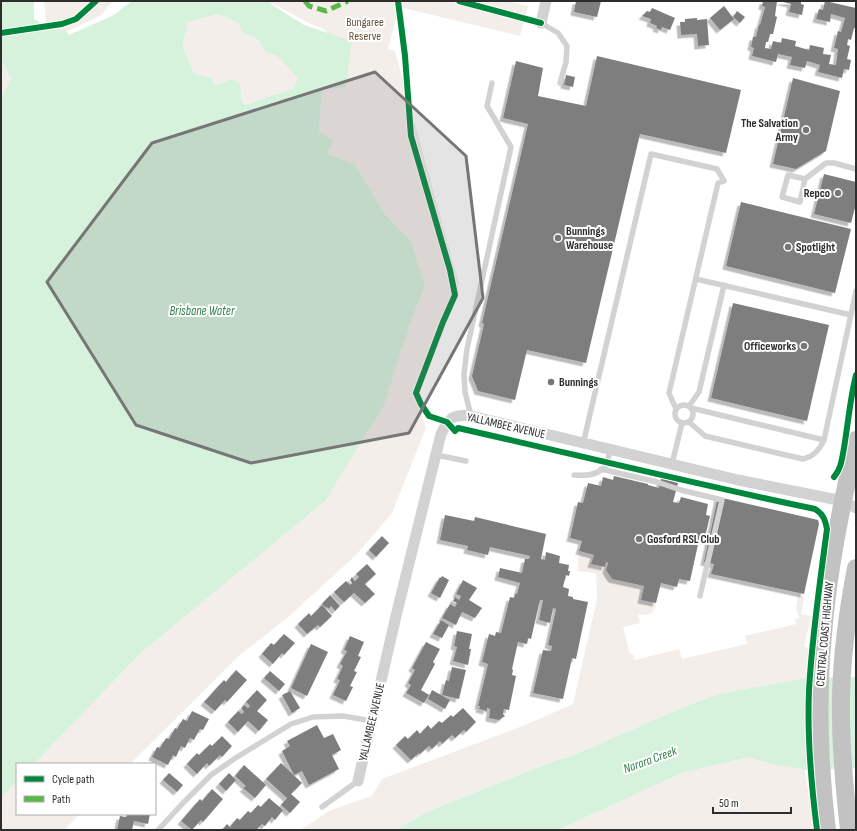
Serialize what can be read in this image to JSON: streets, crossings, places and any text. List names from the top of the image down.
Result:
{
  "streets": {
    "highway": ["CENTRAL COAST HIGHWAY"],
    "street": ["YALLAMBEE AVENUE"]
  },
  "crossings": [
    ["YALLAMBEE AVENUE", "CENTRAL COAST HIGHWAY"]
  ],
  "water": ["Brisbane Water", "Narara Creek"],
  "parks": ["Bungaree Reserve"],
  "places": [
    "The Salvation Army",
    "Repco",
    "Bunnings Warehouse",
    "Spotlight",
    "Officeworks",
    "Bunnings",
    "Gosford RSL Club"
  ],
  "legend": ["Cycle path", "Path"],
  "scale_bar": "50 m"
}
